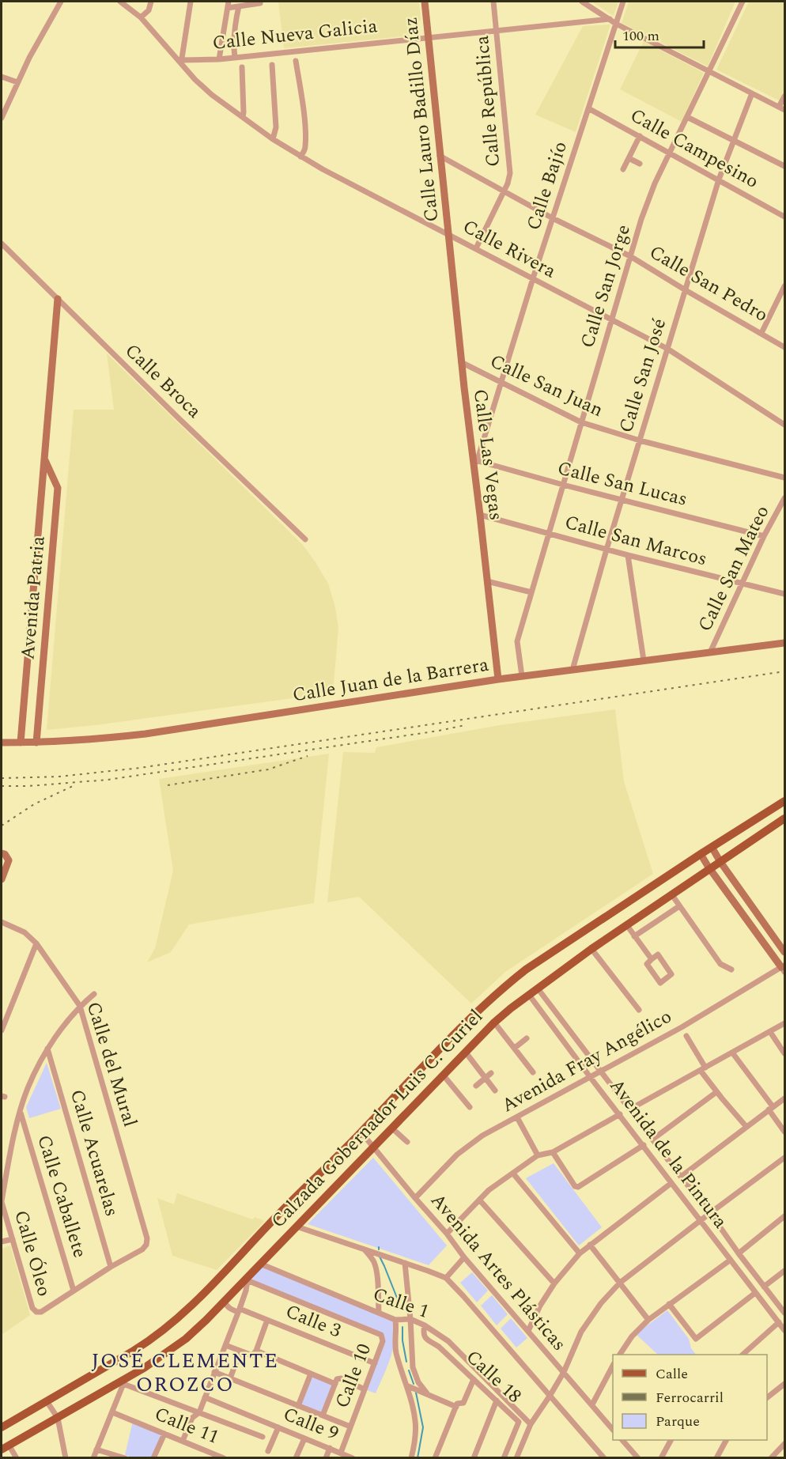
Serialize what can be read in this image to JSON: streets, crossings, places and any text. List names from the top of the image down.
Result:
{
  "streets": {
    "main road": ["Calzada Gobernador Luis C. Curiel"],
    "street": [
      "Calle Nueva Galicia",
      "Calle República",
      "Calle Lauro Badillo Díaz",
      "Calle Campesino",
      "Calle Bajío",
      "Calle Rivera",
      "Calle San Pedro",
      "Calle San Jorge",
      "Calle San José",
      "Calle Broca",
      "Calle San Juan",
      "Calle Las Vegas",
      "Calle San Lucas",
      "Calle San Marcos",
      "Calle San Mateo",
      "Avenida Patria",
      "Calle Juan de la Barrera",
      "Avenida Fray Angélico",
      "Calle del Mural",
      "Calle Acuarelas",
      "Avenida de la Pintura",
      "Calle Caballete",
      "Calle Óleo",
      "Avenida Artes Plásticas",
      "Calle 1",
      "Calle 3",
      "Calle 10",
      "Calle 18",
      "Calle 9",
      "Calle 11"
    ]
  },
  "crossings": [
    ["Calle Nueva Galicia", "Calle República"],
    ["Calle Nueva Galicia", "Calle Lauro Badillo Díaz"],
    ["Calle Nueva Galicia", "Calle Rivera"],
    ["Calle República", "Calle Rivera"],
    ["Calle República", "Calle San Pedro"],
    ["Calle Lauro Badillo Díaz", "Calle Rivera"],
    ["Calle Lauro Badillo Díaz", "Calle San Pedro"],
    ["Calle Lauro Badillo Díaz", "Calle Las Vegas"],
    ["Calle Campesino", "Calle Bajío"],
    ["Calle Campesino", "Calle San Jorge"],
    ["Calle Campesino", "Calle San José"],
    ["Calle Bajío", "Calle Rivera"],
    ["Calle Bajío", "Calle San Pedro"],
    ["Calle Bajío", "Calle San Juan"],
    ["Calle Bajío", "Calle Las Vegas"],
    ["Calle Bajío", "Calle San Lucas"],
    ["Calle Rivera", "Calle San Jorge"],
    ["Calle Rivera", "Calle San José"],
    ["Calle Rivera", "Calle Las Vegas"],
    ["Calle San Pedro", "Calle San Jorge"],
    ["Calle San Pedro", "Calle San José"],
    ["Calle San Jorge", "Calle San Juan"],
    ["Calle San Jorge", "Calle San Lucas"],
    ["Calle San Jorge", "Calle San Marcos"],
    ["Calle San Jorge", "Calle Juan de la Barrera"],
    ["Calle San José", "Calle San Juan"],
    ["Calle San José", "Calle San Lucas"],
    ["Calle San José", "Calle San Marcos"],
    ["Calle San José", "Calle Juan de la Barrera"],
    ["Calle Broca", "Avenida Patria"],
    ["Calle San Juan", "Calle Las Vegas"],
    ["Calle Las Vegas", "Calle San Lucas"],
    ["Calle Las Vegas", "Calle San Marcos"],
    ["Calle Las Vegas", "Calle Juan de la Barrera"],
    ["Calle San Lucas", "Calle San Mateo"],
    ["Calle San Marcos", "Calle San Mateo"],
    ["Calle San Mateo", "Calle Juan de la Barrera"],
    ["Avenida Patria", "Calle Juan de la Barrera"],
    ["Avenida Fray Angélico", "Avenida de la Pintura"],
    ["Avenida Fray Angélico", "Avenida Artes Plásticas"],
    ["Calle del Mural", "Calle Acuarelas"],
    ["Calzada Gobernador Luis C. Curiel", "Avenida de la Pintura"],
    ["Calzada Gobernador Luis C. Curiel", "Avenida Artes Plásticas"],
    ["Calzada Gobernador Luis C. Curiel", "Calle 1"],
    ["Calzada Gobernador Luis C. Curiel", "Calle 3"],
    ["Calle Caballete", "Calle Óleo"],
    ["Calle 1", "Calle 10"],
    ["Calle 1", "Calle 18"],
    ["Calle 3", "Calle 10"],
    ["Calle 10", "Calle 9"],
    ["Calle 9", "Calle 11"]
  ],
  "districts": ["JOSÉ CLEMENTE OROZCO"],
  "legend": ["Calle", "Ferrocarril", "Parque"],
  "scale_bar": "100 m"
}
